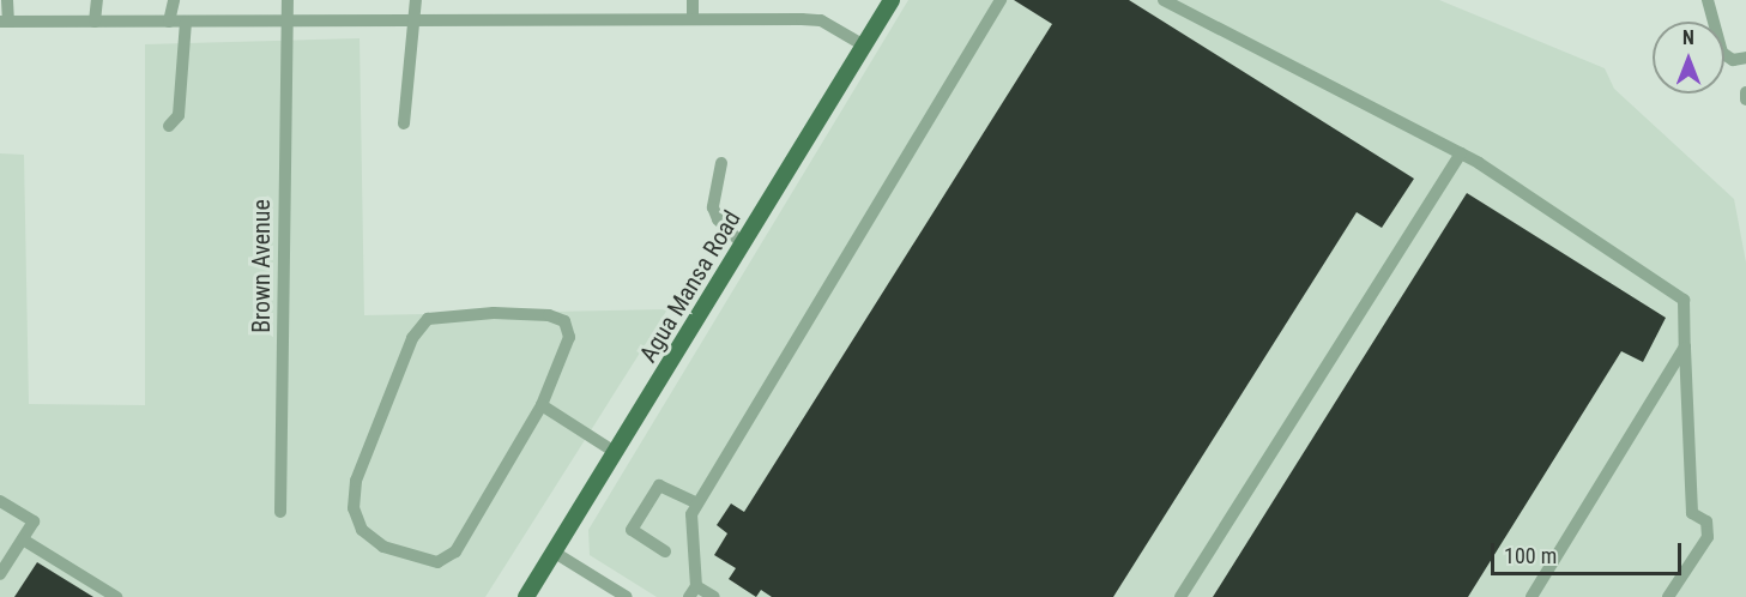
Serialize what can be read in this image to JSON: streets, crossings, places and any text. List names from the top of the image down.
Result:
{
  "streets": {
    "main road": ["Agua Mansa Road"],
    "street": ["Brown Avenue"]
  },
  "scale_bar": "100 m",
  "north": "top"
}
